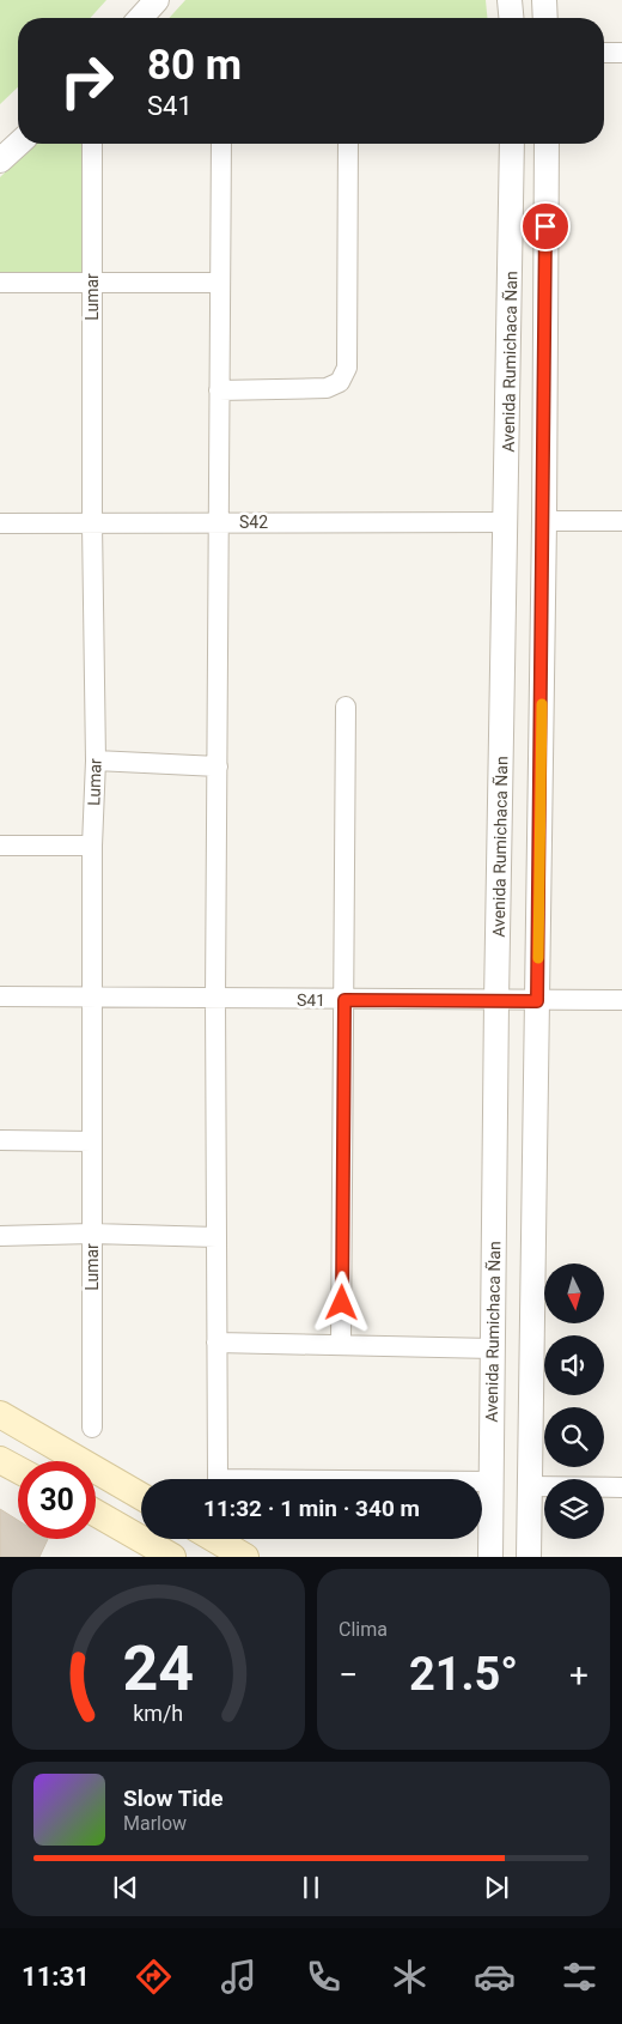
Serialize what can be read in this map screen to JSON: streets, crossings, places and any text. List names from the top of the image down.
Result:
{
  "streets": {
    "street": [
      "Lumar",
      "Avenida Rumichaca Ñan",
      "S42",
      "S41"
    ]
  },
  "crossings": [
    ["Lumar", "S42"],
    ["Lumar", "S41"],
    ["Avenida Rumichaca Ñan", "S42"],
    ["Avenida Rumichaca Ñan", "S41"]
  ],
  "north": "bottom",
  "page": {
    "turn": ["80 m", "S41"],
    "limit": "30",
    "trip": "11:32 · 1 min · 340 m",
    "tile": "Clima",
    "heat": ["−", "21.5°", "+"],
    "song": ["Slow Tide", "Marlow"],
    "tabs": "11:31",
    "gauge": ["24", "km/h"]
  }
}
